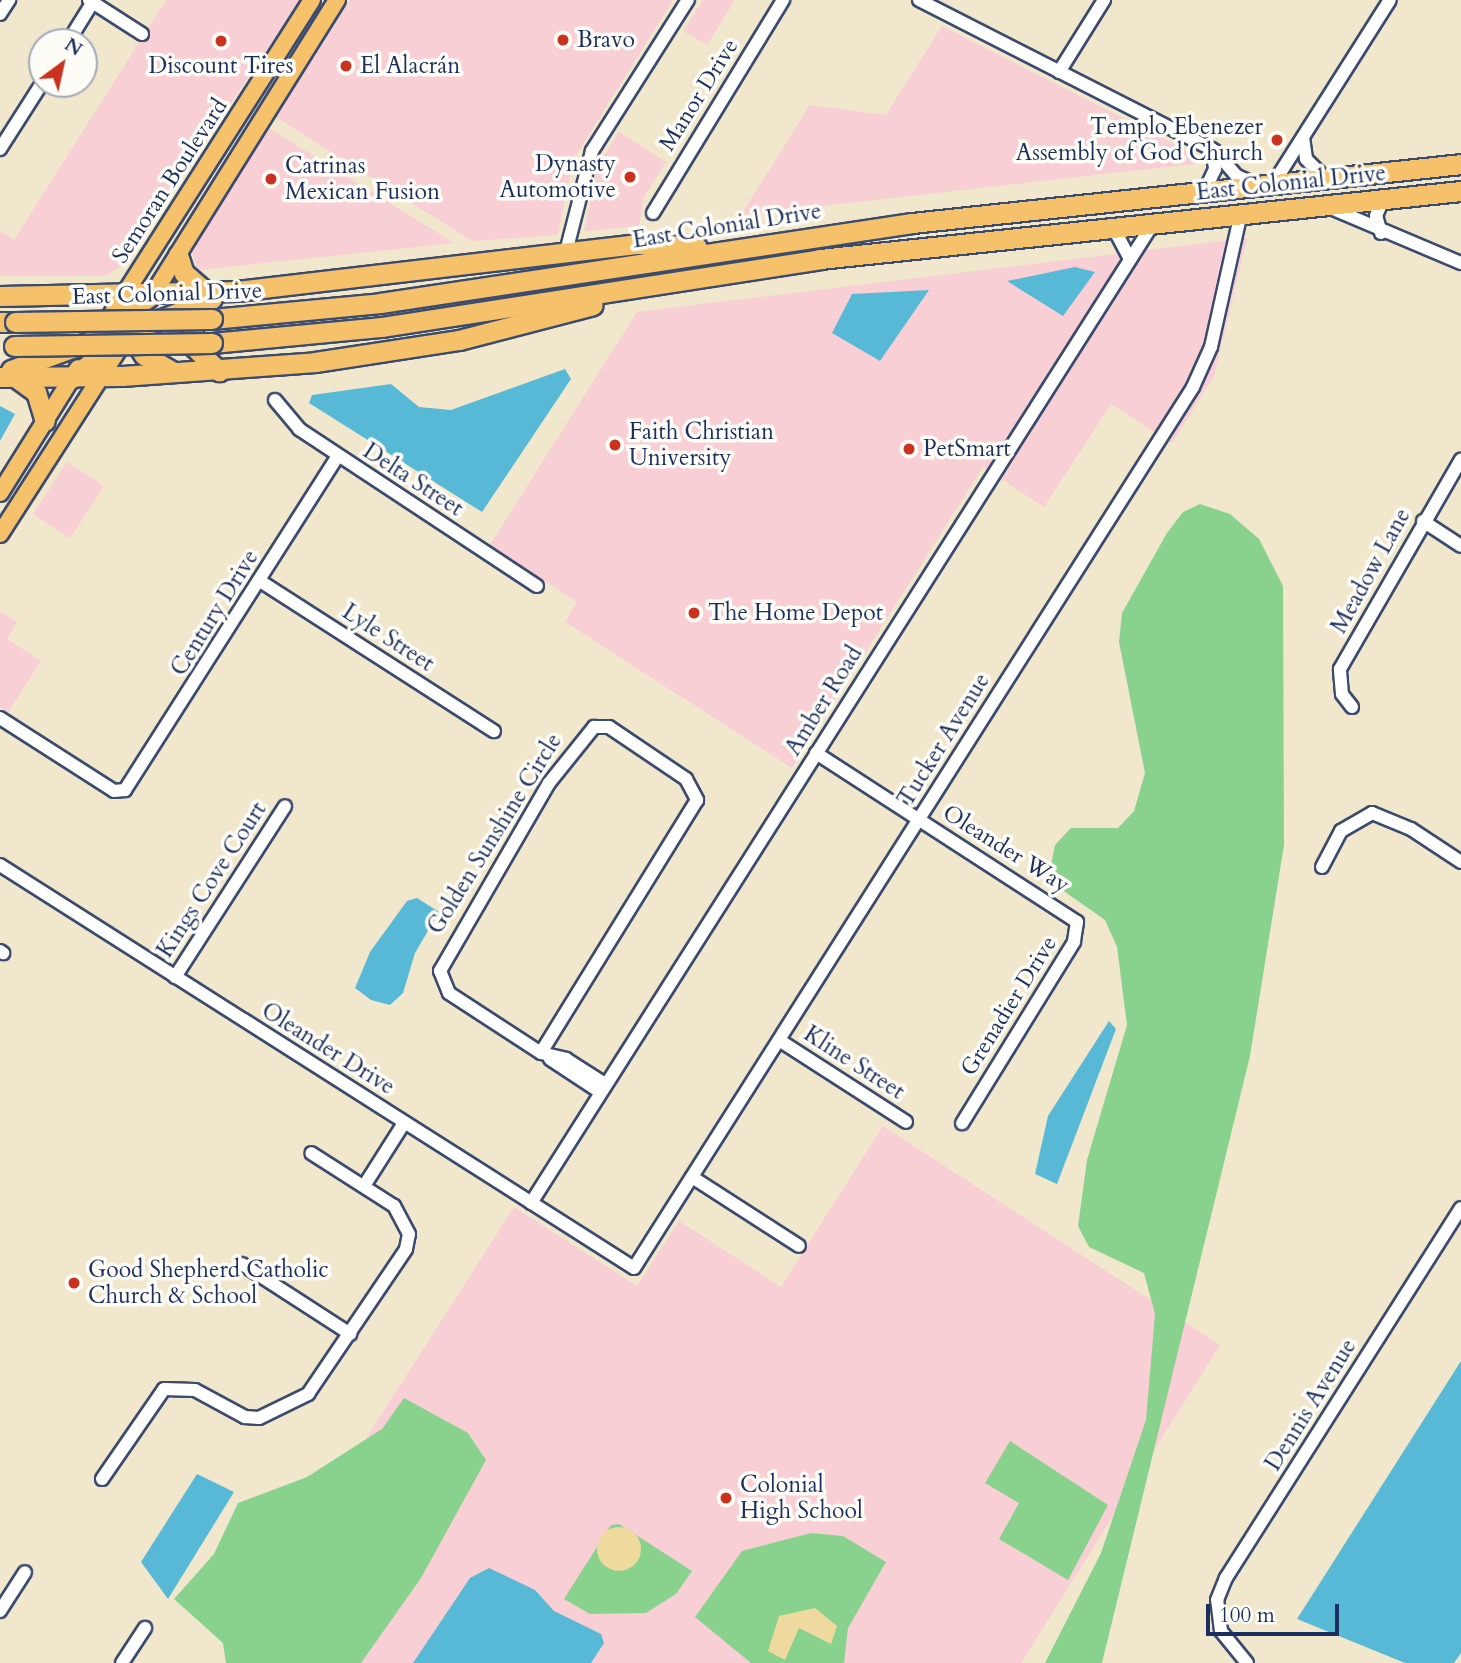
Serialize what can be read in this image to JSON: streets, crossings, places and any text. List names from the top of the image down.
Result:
{
  "streets": {
    "highway": ["East Colonial Drive"],
    "main road": ["Semoran Boulevard"],
    "street": [
      "Manor Drive",
      "Delta Street",
      "Meadow Lane",
      "Century Drive",
      "Lyle Street",
      "Amber Road",
      "Tucker Avenue",
      "Golden Sunshine Circle",
      "Oleander Way",
      "Kings Cove Court",
      "Grenadier Drive",
      "Oleander Drive",
      "Kline Street",
      "Dennis Avenue"
    ]
  },
  "crossings": [
    ["East Colonial Drive", "Amber Road"],
    ["East Colonial Drive", "Tucker Avenue"],
    ["Delta Street", "Century Drive"],
    ["Century Drive", "Lyle Street"],
    ["Amber Road", "Golden Sunshine Circle"],
    ["Amber Road", "Oleander Way"],
    ["Amber Road", "Oleander Drive"],
    ["Tucker Avenue", "Oleander Way"],
    ["Tucker Avenue", "Oleander Drive"],
    ["Tucker Avenue", "Kline Street"],
    ["Oleander Way", "Grenadier Drive"],
    ["Kings Cove Court", "Oleander Drive"]
  ],
  "places": [
    "Bravo",
    "Discount Tires",
    "El Alacrán",
    "Templo Ebenezer Assembly of God Church",
    "Dynasty Automotive",
    "Catrinas Mexican Fusion",
    "Faith Christian University",
    "PetSmart",
    "The Home Depot",
    "Good Shepherd Catholic Church & School",
    "Colonial High School"
  ],
  "scale_bar": "100 m",
  "north": "top right"
}
